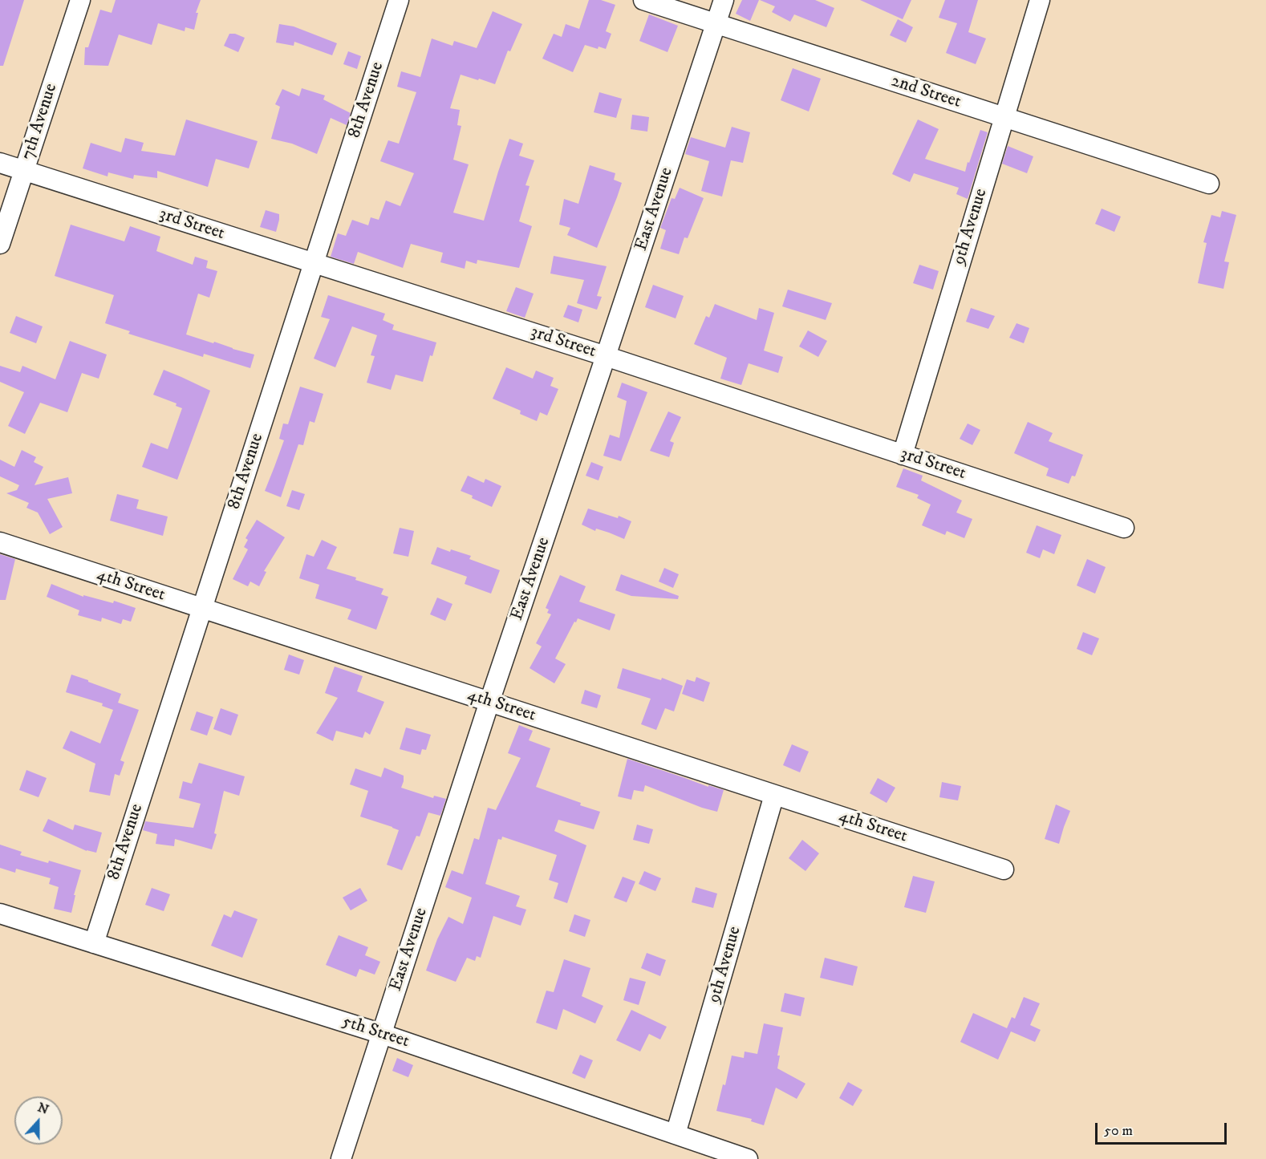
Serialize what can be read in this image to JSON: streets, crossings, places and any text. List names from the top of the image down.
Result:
{
  "streets": {
    "street": [
      "2nd Street",
      "8th Avenue",
      "7th Avenue",
      "East Avenue",
      "3rd Street",
      "9th Avenue",
      "4th Street",
      "5th Street"
    ]
  },
  "crossings": [
    ["2nd Street", "East Avenue"],
    ["2nd Street", "9th Avenue"],
    ["8th Avenue", "3rd Street"],
    ["8th Avenue", "4th Street"],
    ["8th Avenue", "5th Street"],
    ["7th Avenue", "3rd Street"],
    ["East Avenue", "3rd Street"],
    ["East Avenue", "4th Street"],
    ["East Avenue", "5th Street"],
    ["3rd Street", "9th Avenue"],
    ["9th Avenue", "4th Street"],
    ["9th Avenue", "5th Street"]
  ],
  "scale_bar": "50 m",
  "north": "top"
}
